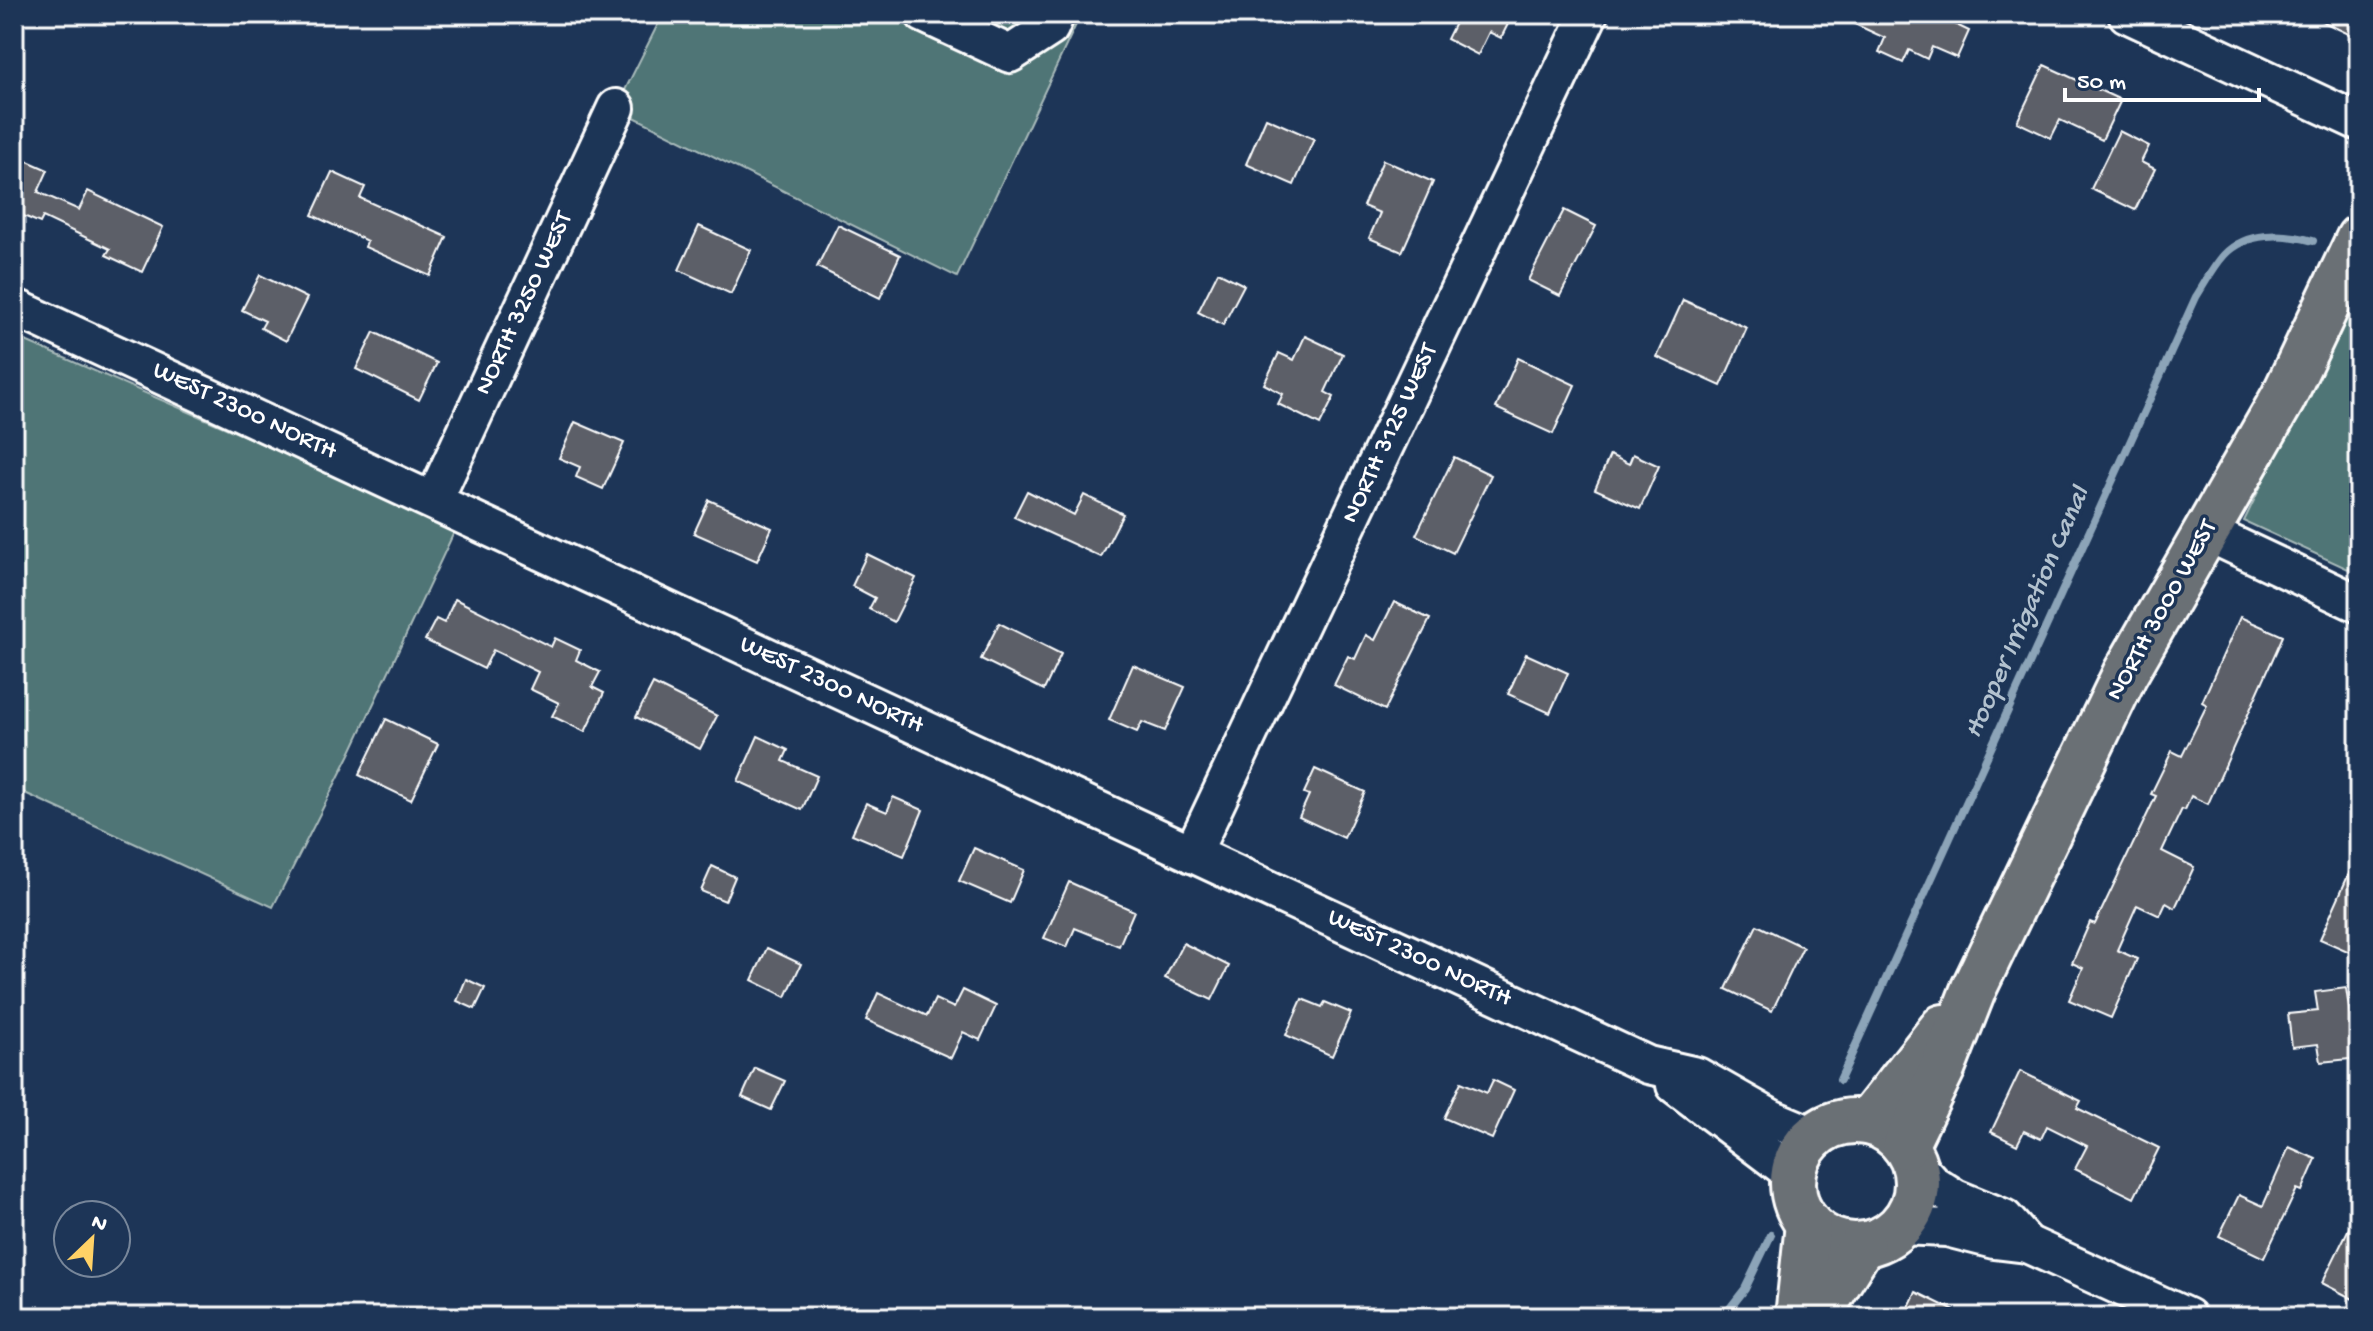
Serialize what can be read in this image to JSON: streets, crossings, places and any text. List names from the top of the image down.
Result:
{
  "streets": {
    "main road": ["NORTH 3000 WEST"],
    "street": ["NORTH 3250 WEST", "WEST 2300 NORTH", "NORTH 3125 WEST"]
  },
  "crossings": [
    ["NORTH 3250 WEST", "WEST 2300 NORTH"],
    ["WEST 2300 NORTH", "NORTH 3125 WEST"],
    ["WEST 2300 NORTH", "NORTH 3000 WEST"]
  ],
  "water": ["Hooper Irrigation Canal"],
  "scale_bar": "50 m",
  "north": "top right"
}
